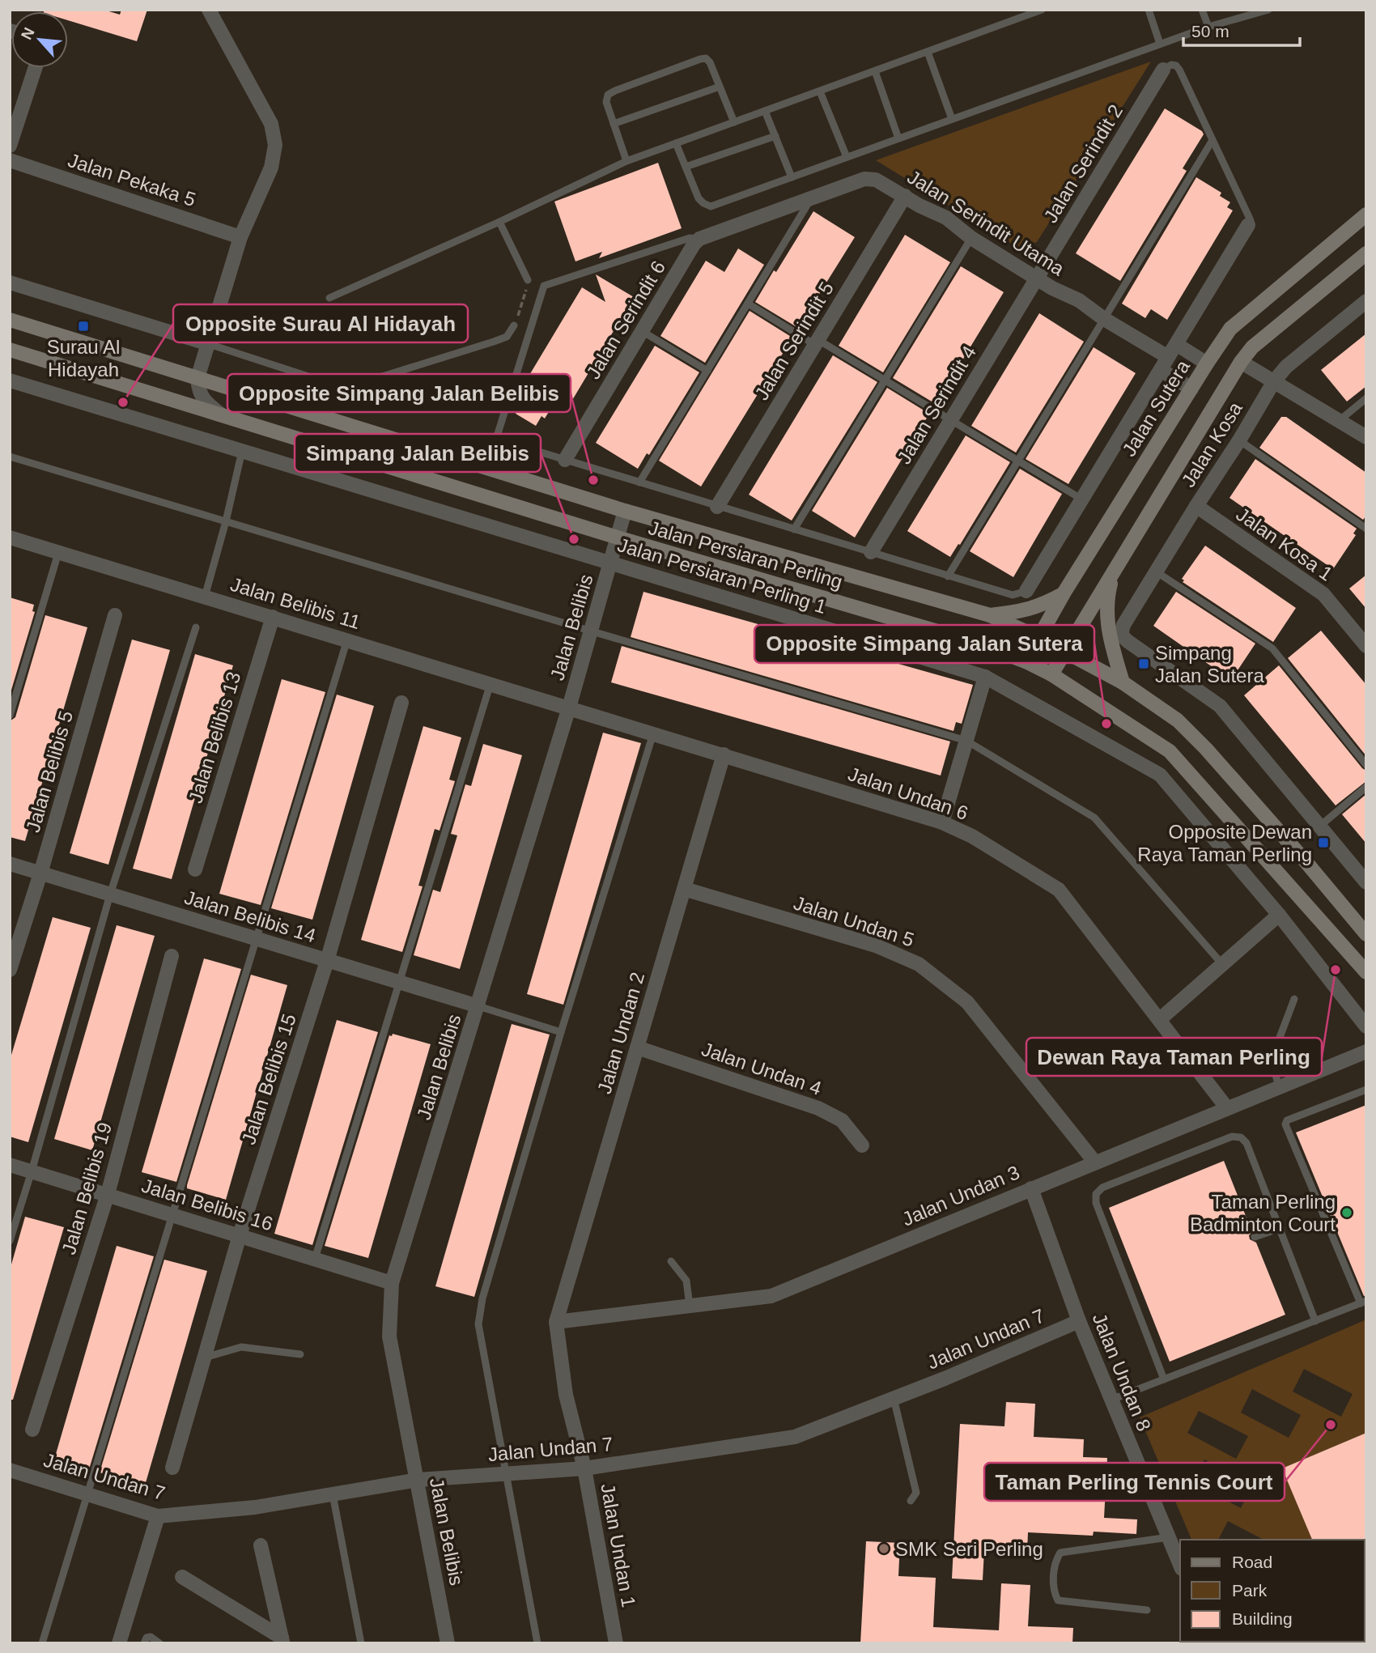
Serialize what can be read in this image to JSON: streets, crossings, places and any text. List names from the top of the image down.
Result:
{
  "streets": {
    "main road": ["Jalan Sutera", "Jalan Persiaran Perling"],
    "street": [
      "Jalan Serindit 2",
      "Jalan Pekaka 5",
      "Jalan Serindit Utama",
      "Jalan Serindit 6",
      "Jalan Serindit 5",
      "Jalan Serindit 4",
      "Jalan Kosa",
      "Jalan Kosa 1",
      "Jalan Persiaran Perling 1",
      "Jalan Belibis 11",
      "Jalan Belibis",
      "Jalan Belibis 13",
      "Jalan Belibis 5",
      "Jalan Undan 6",
      "Jalan Belibis 14",
      "Jalan Undan 5",
      "Jalan Undan 2",
      "Jalan Undan 4",
      "Jalan Belibis 15",
      "Jalan Belibis 19",
      "Jalan Undan 3",
      "Jalan Belibis 16",
      "Jalan Undan 7",
      "Jalan Undan 8",
      "Jalan Undan 1"
    ]
  },
  "crossings": [
    ["Jalan Serindit 2", "Jalan Serindit Utama"],
    ["Jalan Serindit 2", "Jalan Serindit 4"],
    ["Jalan Serindit Utama", "Jalan Serindit 6"],
    ["Jalan Serindit Utama", "Jalan Serindit 5"],
    ["Jalan Serindit Utama", "Jalan Serindit 4"],
    ["Jalan Serindit Utama", "Jalan Sutera"],
    ["Jalan Sutera", "Jalan Persiaran Perling"],
    ["Jalan Kosa", "Jalan Kosa 1"],
    ["Jalan Persiaran Perling", "Jalan Belibis"],
    ["Jalan Persiaran Perling 1", "Jalan Belibis"],
    ["Jalan Belibis 11", "Jalan Belibis"],
    ["Jalan Belibis 11", "Jalan Belibis 13"],
    ["Jalan Belibis 11", "Jalan Undan 6"],
    ["Jalan Belibis", "Jalan Undan 6"],
    ["Jalan Belibis", "Jalan Belibis 14"],
    ["Jalan Belibis", "Jalan Belibis 16"],
    ["Jalan Belibis", "Jalan Undan 7"],
    ["Jalan Belibis 5", "Jalan Belibis 14"],
    ["Jalan Undan 6", "Jalan Undan 2"],
    ["Jalan Undan 6", "Jalan Undan 3"],
    ["Jalan Belibis 14", "Jalan Belibis 15"],
    ["Jalan Undan 5", "Jalan Undan 2"],
    ["Jalan Undan 5", "Jalan Undan 3"],
    ["Jalan Undan 2", "Jalan Undan 4"],
    ["Jalan Undan 2", "Jalan Undan 3"],
    ["Jalan Undan 2", "Jalan Undan 1"],
    ["Jalan Belibis 15", "Jalan Belibis 16"],
    ["Jalan Belibis 19", "Jalan Belibis 16"],
    ["Jalan Undan 3", "Jalan Undan 8"],
    ["Jalan Undan 3", "Jalan Undan 1"],
    ["Jalan Undan 7", "Jalan Undan 8"],
    ["Jalan Undan 7", "Jalan Undan 1"]
  ],
  "places": {
    "transit": ["Surau Al Hidayah", "Simpang Jalan Sutera", "Opposite Dewan Raya Taman Perling"],
    "other": [
      "Opposite Surau Al Hidayah",
      "Opposite Simpang Jalan Belibis",
      "Simpang Jalan Belibis",
      "Opposite Simpang Jalan Sutera",
      "Dewan Raya Taman Perling",
      "Taman Perling Badminton Court",
      "Taman Perling Tennis Court",
      "SMK Seri Perling"
    ]
  },
  "legend": ["Road", "Park", "Building"],
  "scale_bar": "50 m",
  "north": "top left"
}
